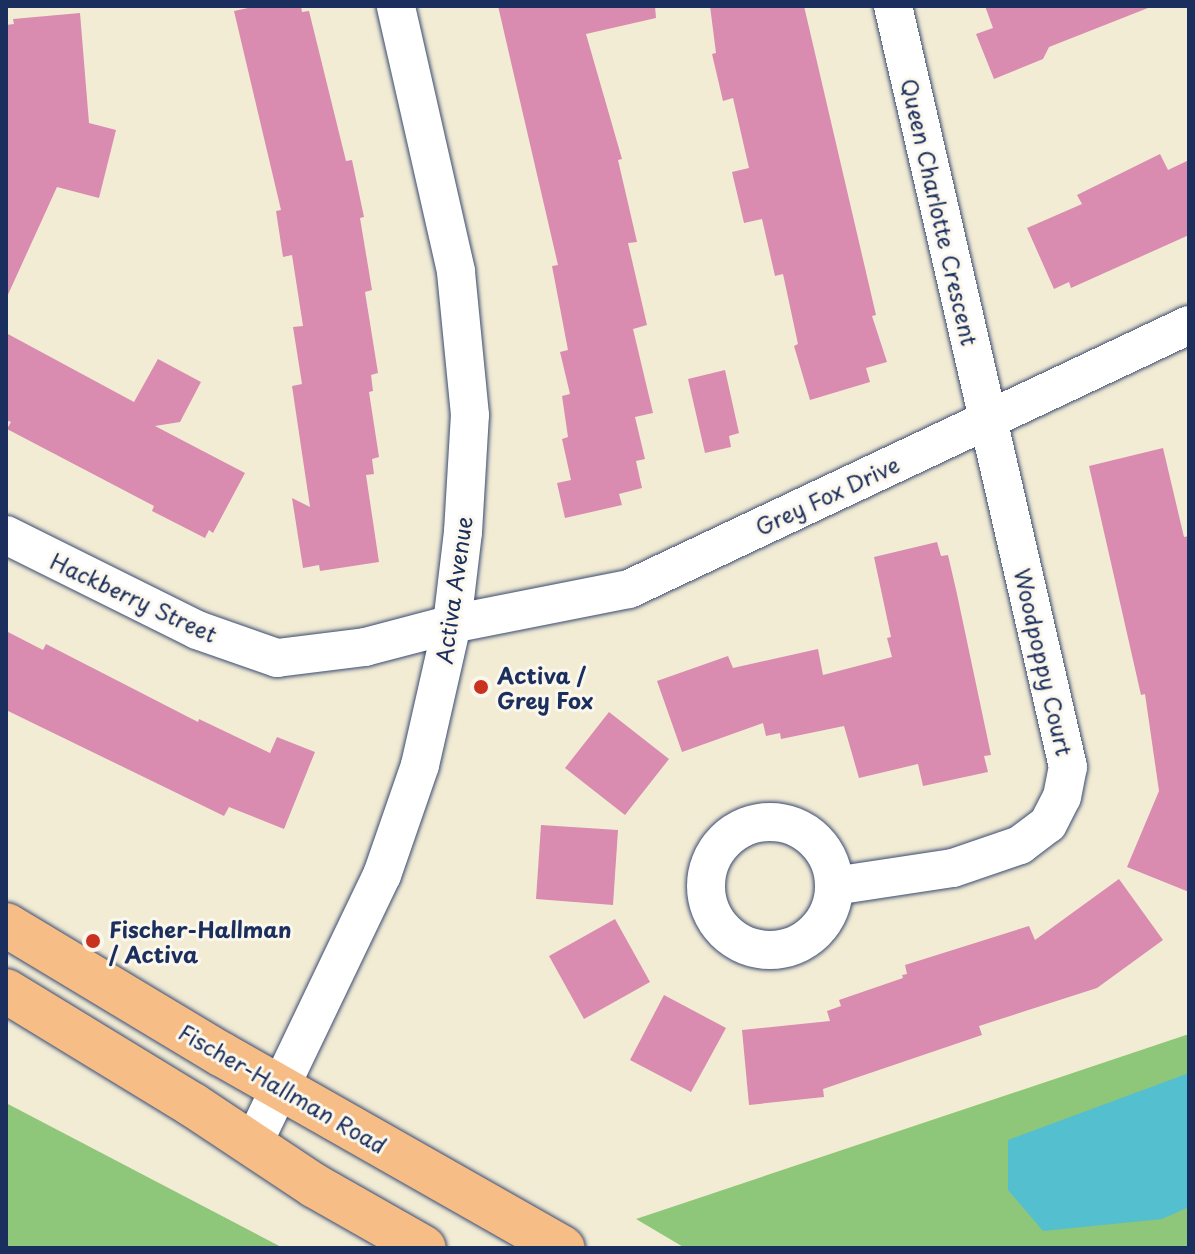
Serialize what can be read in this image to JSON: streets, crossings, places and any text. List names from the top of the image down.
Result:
{
  "streets": {
    "main road": ["Fischer-Hallman Road"],
    "street": [
      "Queen Charlotte Crescent",
      "Grey Fox Drive",
      "Activa Avenue",
      "Hackberry Street",
      "Woodpoppy Court"
    ]
  },
  "crossings": [
    ["Queen Charlotte Crescent", "Grey Fox Drive"],
    ["Queen Charlotte Crescent", "Woodpoppy Court"],
    ["Grey Fox Drive", "Activa Avenue"],
    ["Grey Fox Drive", "Hackberry Street"],
    ["Grey Fox Drive", "Woodpoppy Court"],
    ["Activa Avenue", "Hackberry Street"],
    ["Activa Avenue", "Fischer-Hallman Road"]
  ],
  "places": ["Activa / Grey Fox", "Fischer-Hallman / Activa"]
}
